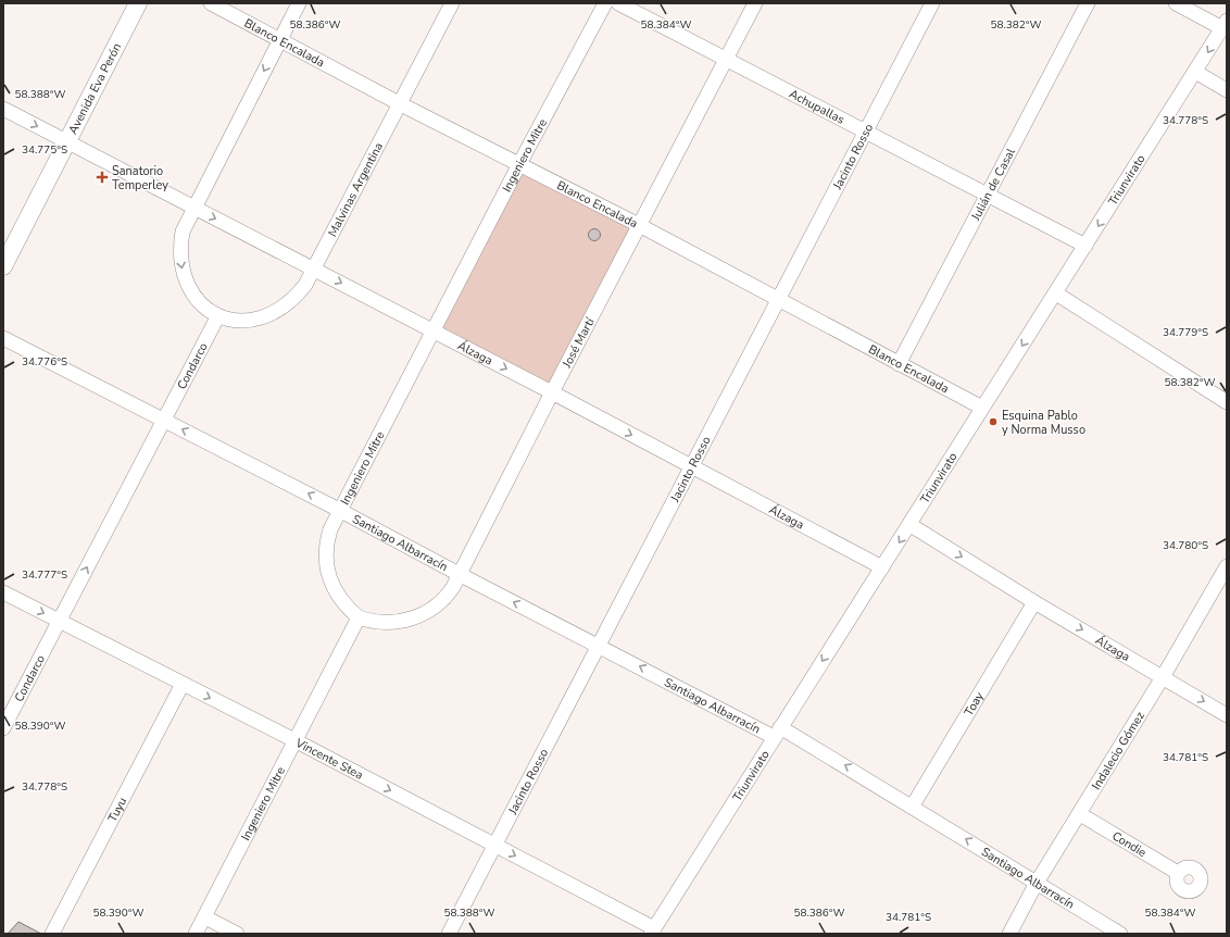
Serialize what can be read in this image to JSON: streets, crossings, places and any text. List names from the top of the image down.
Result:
{
  "streets": {
    "main road": ["Avenida Eva Perón"],
    "street": [
      "Blanco Encalada",
      "Achupallas",
      "Ingeniero Mitre",
      "Jacinto Rosso",
      "Triunvirato",
      "Julián de Casal",
      "Malvinas Argentina",
      "José Martí",
      "Álzaga",
      "Condarco",
      "Santiago Albarracín",
      "Toay",
      "Indalecio Gómez",
      "Vincente Stea",
      "Tuyu",
      "Condie"
    ]
  },
  "crossings": [
    ["Blanco Encalada", "Ingeniero Mitre"],
    ["Blanco Encalada", "Jacinto Rosso"],
    ["Blanco Encalada", "Triunvirato"],
    ["Blanco Encalada", "Julián de Casal"],
    ["Blanco Encalada", "Malvinas Argentina"],
    ["Blanco Encalada", "José Martí"],
    ["Avenida Eva Perón", "Álzaga"],
    ["Achupallas", "Jacinto Rosso"],
    ["Achupallas", "Triunvirato"],
    ["Achupallas", "Julián de Casal"],
    ["Achupallas", "José Martí"],
    ["Ingeniero Mitre", "José Martí"],
    ["Ingeniero Mitre", "Álzaga"],
    ["Ingeniero Mitre", "Santiago Albarracín"],
    ["Ingeniero Mitre", "Vincente Stea"],
    ["Jacinto Rosso", "Álzaga"],
    ["Jacinto Rosso", "Santiago Albarracín"],
    ["Jacinto Rosso", "Vincente Stea"],
    ["Triunvirato", "Álzaga"],
    ["Triunvirato", "Santiago Albarracín"],
    ["Triunvirato", "Vincente Stea"],
    ["Malvinas Argentina", "Álzaga"],
    ["Malvinas Argentina", "Condarco"],
    ["José Martí", "Álzaga"],
    ["José Martí", "Santiago Albarracín"],
    ["Álzaga", "Toay"],
    ["Álzaga", "Indalecio Gómez"],
    ["Condarco", "Santiago Albarracín"],
    ["Condarco", "Vincente Stea"],
    ["Santiago Albarracín", "Toay"],
    ["Santiago Albarracín", "Indalecio Gómez"],
    ["Indalecio Gómez", "Condie"],
    ["Vincente Stea", "Tuyu"]
  ],
  "one_way": [
    "Triunvirato",
    "Álzaga",
    "Condarco",
    "Santiago Albarracín",
    "Vincente Stea"
  ],
  "places": {
    "health": ["Sanatorio Temperley"],
    "other": ["Esquina Pablo y Norma Musso"]
  },
  "coordinates": [
    "58.386°W",
    "58.384°W",
    "58.382°W",
    "58.388°W",
    "34.778°S",
    "34.775°S",
    "34.779°S",
    "34.776°S",
    "34.780°S",
    "34.777°S",
    "58.390°W",
    "34.781°S"
  ]
}
